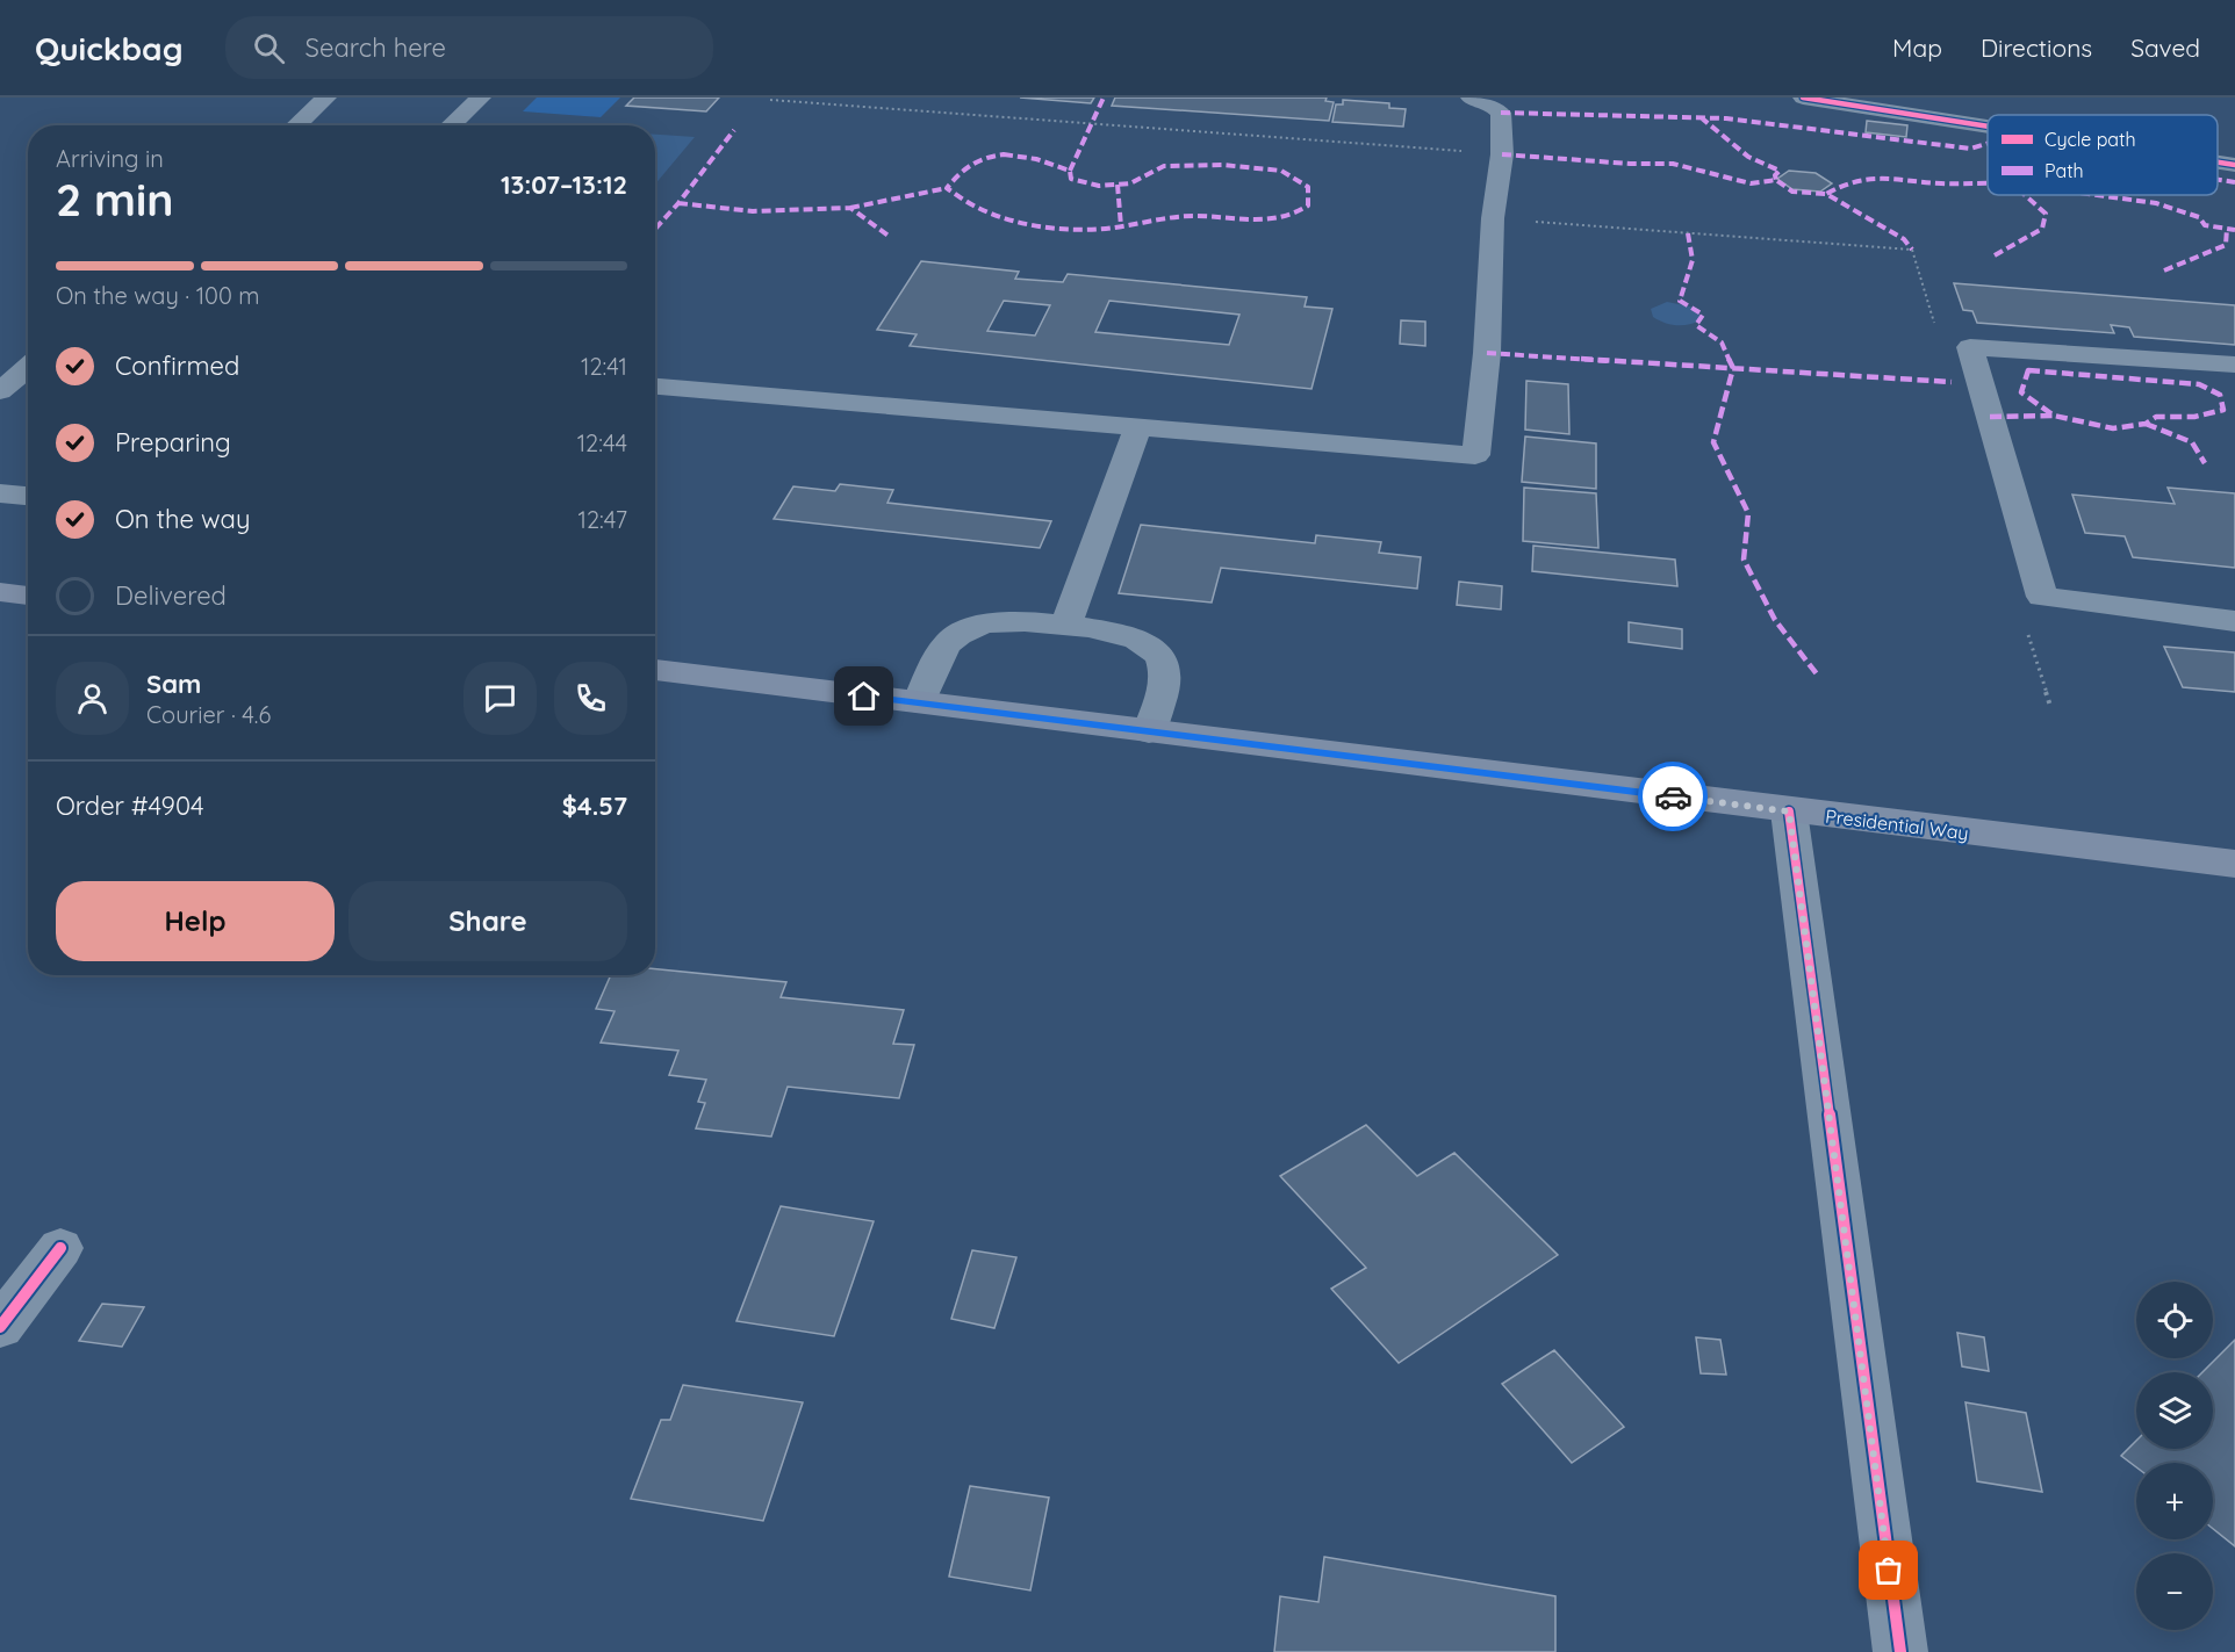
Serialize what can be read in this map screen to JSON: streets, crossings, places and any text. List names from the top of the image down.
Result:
{
  "streets": {
    "main road": ["Presidential Way"]
  },
  "legend": ["Cycle path", "Path"],
  "page": {
    "header": "Quickbag",
    "search": "Search here",
    "nav": ["Map", "Directions", "Saved"],
    "heading": ["2 min", "Arriving in", "13:07–13:12"],
    "panel": [
      "Sam",
      "Courier · 4.6",
      "Order #4904",
      "$4.57"
    ],
    "bar": "On the way · 100 m",
    "list": [
      ["Confirmed", "12:41"],
      ["Preparing", "12:44"],
      ["On the way", "12:47"],
      "Delivered"
    ],
    "buttons": ["Help", "Share"],
    "map_buttons": ["+", "−"]
  }
}
